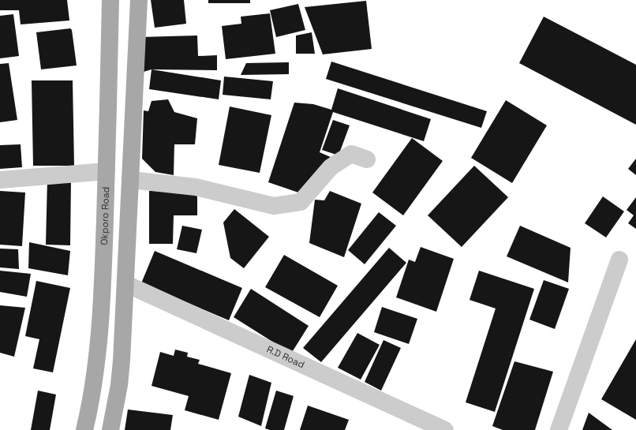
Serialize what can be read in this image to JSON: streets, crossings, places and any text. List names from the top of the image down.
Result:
{
  "streets": {
    "main road": ["Okporo Road"],
    "street": ["R.D Road"]
  }
}
